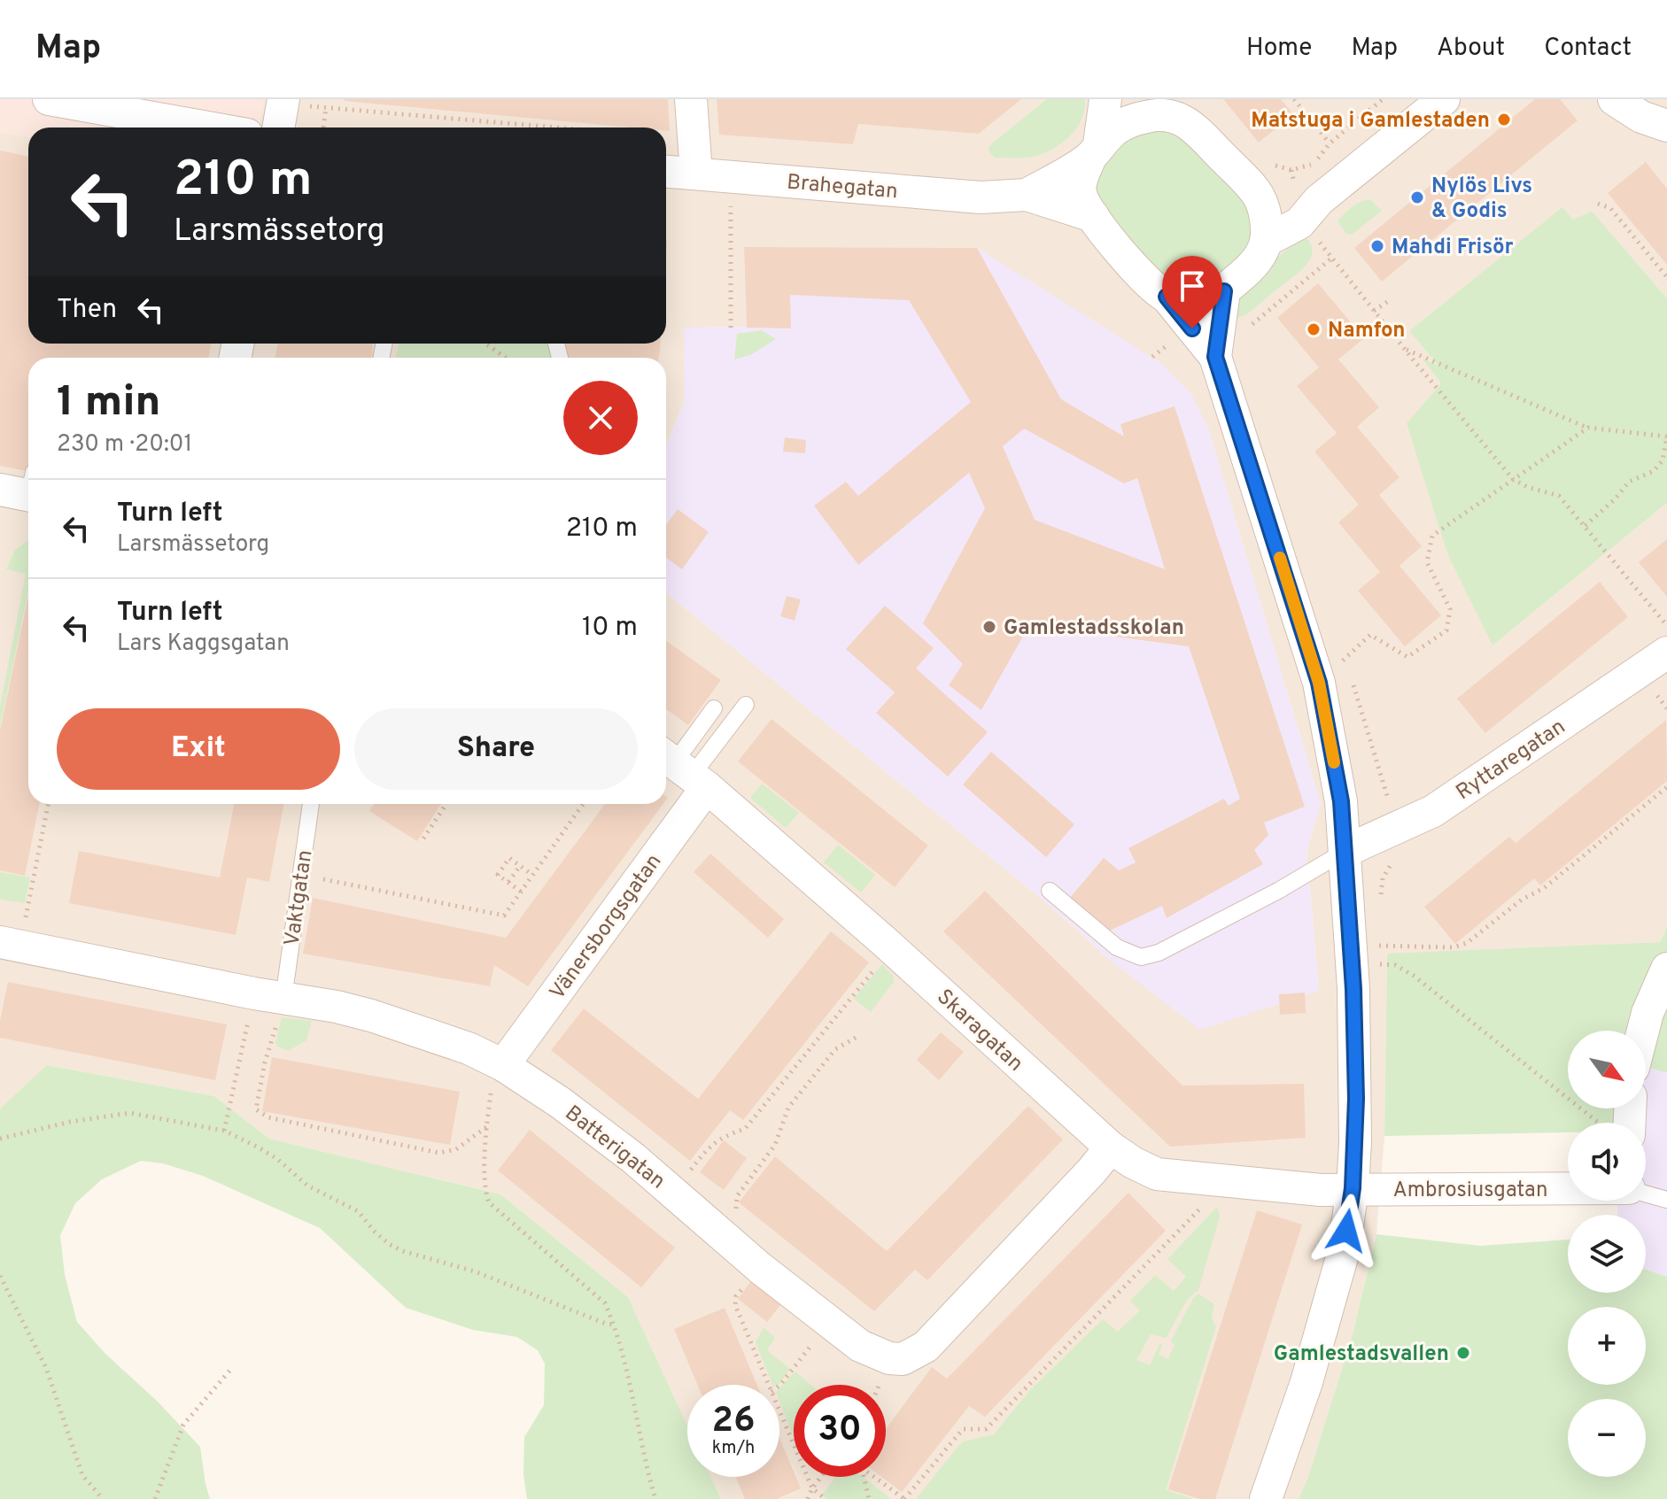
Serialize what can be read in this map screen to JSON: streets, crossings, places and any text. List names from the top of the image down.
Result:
{
  "streets": {
    "street": [
      "Brahegatan",
      "Ryttaregatan",
      "Vänersborgsgatan",
      "Skaragatan",
      "Batterigatan",
      "Ambrosiusgatan"
    ],
    "lane": ["Vaktgatan"]
  },
  "crossings": [
    ["Vaktgatan", "Batterigatan"],
    ["Vänersborgsgatan", "Skaragatan"],
    ["Vänersborgsgatan", "Batterigatan"],
    ["Skaragatan", "Batterigatan"],
    ["Skaragatan", "Ambrosiusgatan"]
  ],
  "places": [
    "Matstuga i Gamlestaden",
    "Nylös Livs & Godis",
    "Mahdi Frisör",
    "Namfon",
    "Gamlestadsskolan",
    "Gamlestadsvallen"
  ],
  "north": "bottom right",
  "page": {
    "header": "Map",
    "nav": [
      "Home",
      "Map",
      "About",
      "Contact"
    ],
    "turn": ["210 m", "Larsmässetorg"],
    "then": "Then",
    "heading": ["1 min", "230 m · 20:01"],
    "list": [
      {
        "name": "Turn left",
        "note": "Larsmässetorg",
        "value": "210 m"
      },
      {
        "name": "Turn left",
        "note": "Lars Kaggsgatan",
        "value": "10 m"
      }
    ],
    "buttons": ["Exit", "Share"],
    "map_buttons": ["+", "−"],
    "speed": "26 km/h",
    "limit": "30"
  }
}
